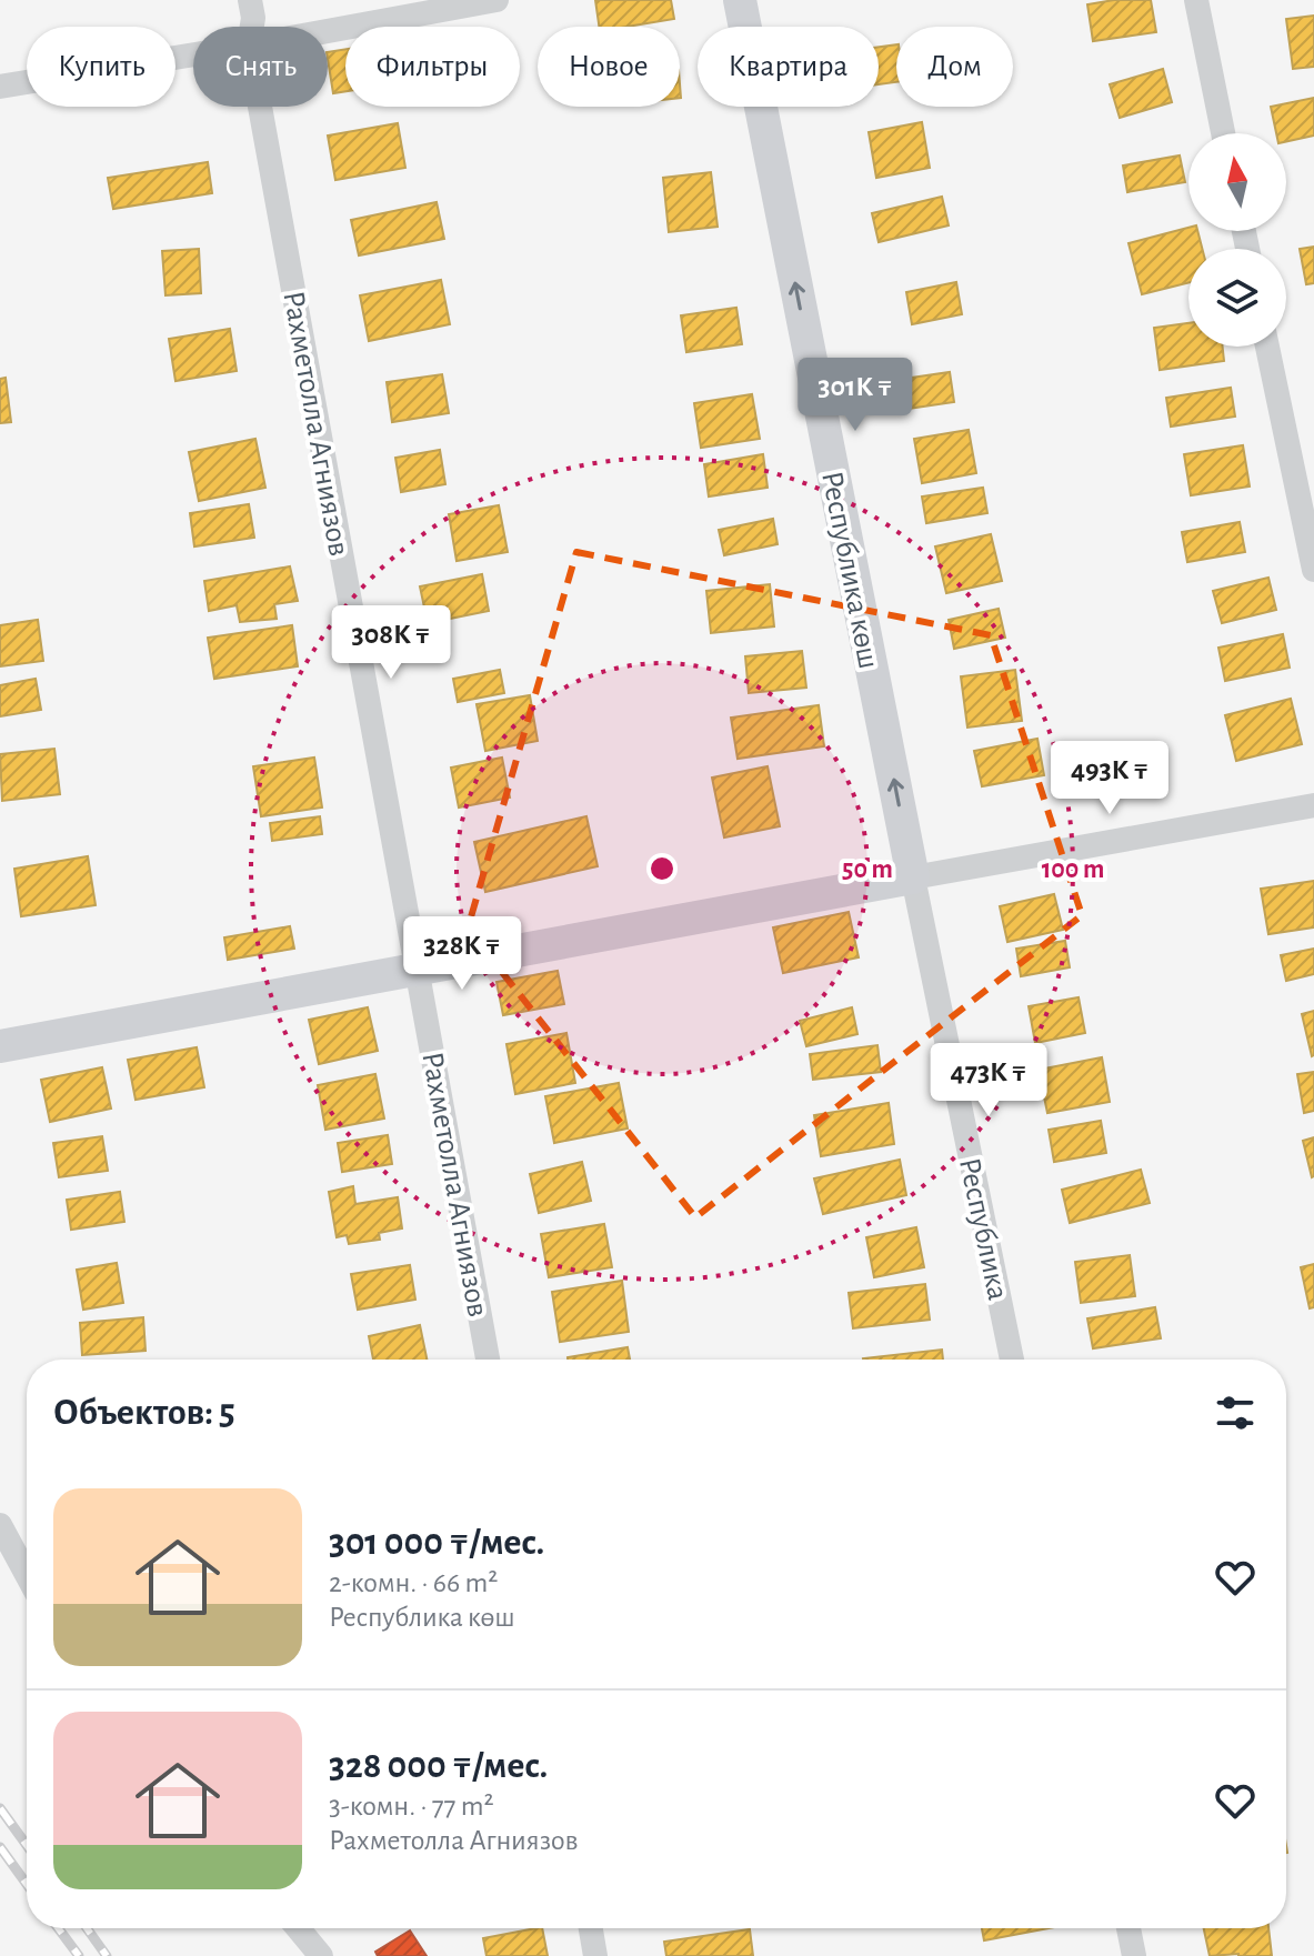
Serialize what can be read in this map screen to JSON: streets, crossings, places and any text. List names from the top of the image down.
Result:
{
  "streets": {
    "main road": ["Республика көш"],
    "street": ["Рахметолла Агниязов", "Республика"]
  },
  "crossings": [
    ["Республика көш", "Республика"]
  ],
  "one_way": ["Республика көш"],
  "north": "top",
  "page": {
    "chip": [
      "Купить",
      "Снять",
      "Фильтры",
      "Новое",
      "Квартира",
      "Дом"
    ],
    "price": [
      "301K ₸",
      "308K ₸",
      "493K ₸",
      "328K ₸",
      "473K ₸"
    ],
    "heading": "Объектов: 5",
    "list": [
      {
        "name": "301 000 ₸/мес.",
        "note": "2-комн. · 66 m² · Республика көш"
      },
      {
        "name": "328 000 ₸/мес.",
        "note": "3-комн. · 77 m² · Рахметолла Агниязов"
      }
    ]
  },
  "rings": ["50 m", "100 m"]
}
